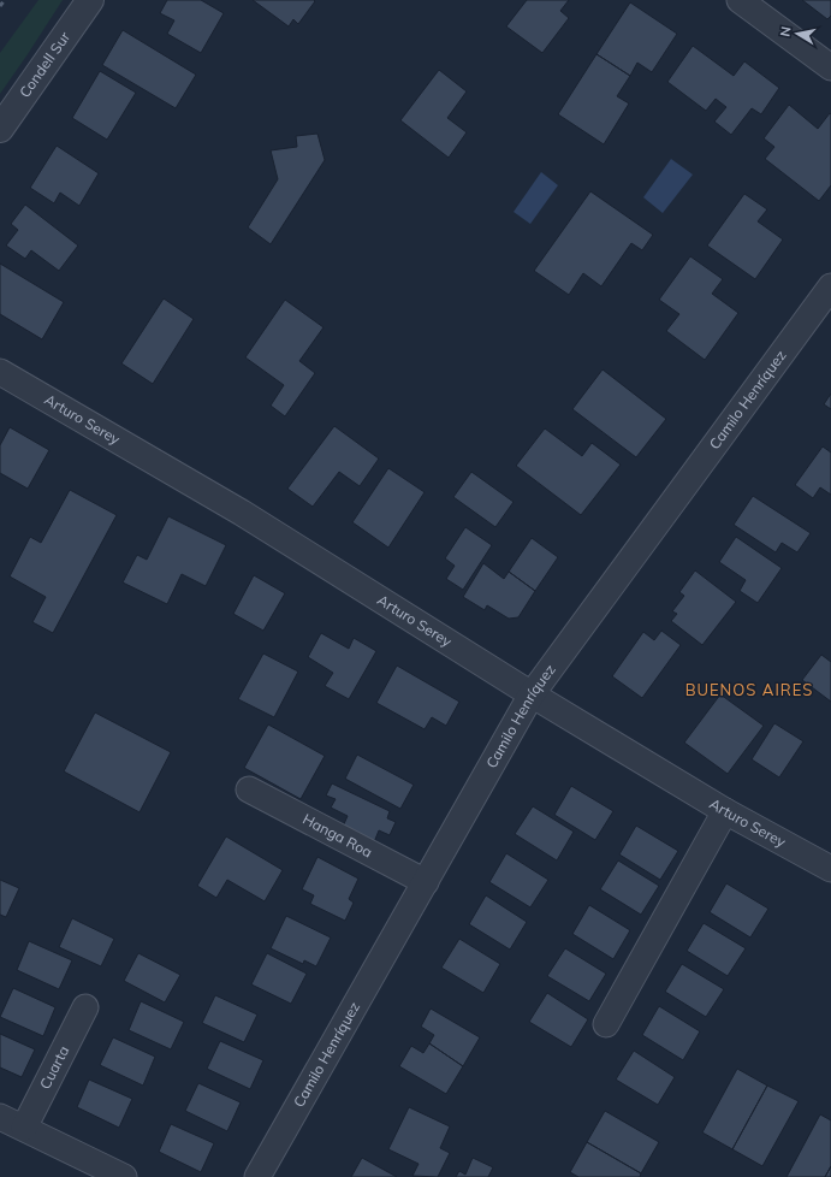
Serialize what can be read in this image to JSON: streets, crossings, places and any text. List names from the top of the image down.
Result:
{
  "streets": {
    "street": [
      "Condell Sur",
      "Camilo Henríquez",
      "Arturo Serey",
      "Hanga Roa",
      "Cuarta"
    ]
  },
  "crossings": [
    ["Camilo Henríquez", "Arturo Serey"],
    ["Camilo Henríquez", "Hanga Roa"]
  ],
  "districts": ["BUENOS AIRES"],
  "north": "left"
}
